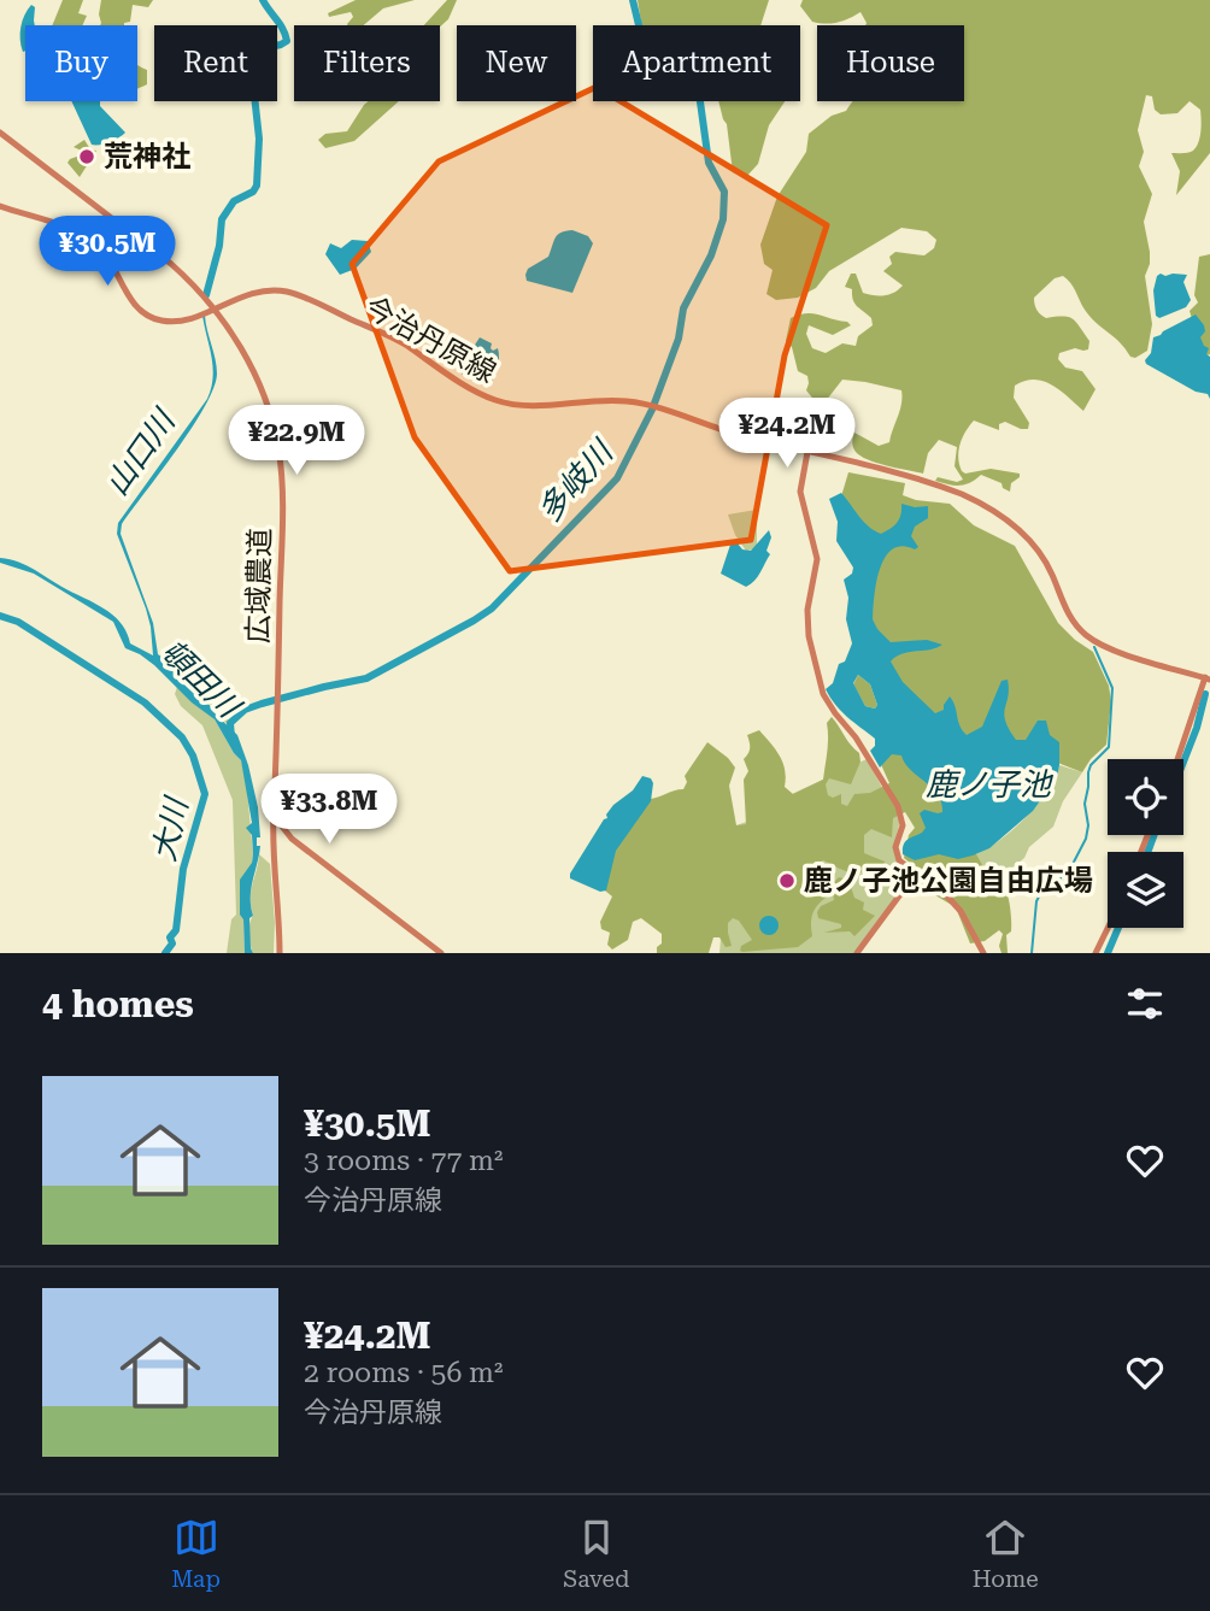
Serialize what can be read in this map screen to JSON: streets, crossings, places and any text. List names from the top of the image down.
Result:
{
  "streets": {
    "street": ["今治丹原線", "広域農道"]
  },
  "crossings": [
    ["今治丹原線", "広域農道"]
  ],
  "water": [
    "山口川",
    "多岐川",
    "頓田川",
    "鹿ノ子池",
    "大川"
  ],
  "places": ["荒神社", "鹿ノ子池公園自由広場"],
  "page": {
    "chip": [
      "Buy",
      "Rent",
      "Filters",
      "New",
      "Apartment",
      "House"
    ],
    "price": [
      "¥30.5M",
      "¥24.2M",
      "¥22.9M",
      "¥33.8M"
    ],
    "heading": "4 homes",
    "list": [
      {
        "name": "¥30.5M",
        "note": "3 rooms · 77 m² · 今治丹原線"
      },
      {
        "name": "¥24.2M",
        "note": "2 rooms · 56 m² · 今治丹原線"
      }
    ],
    "tabs": ["Map", "Saved", "Home"]
  }
}
